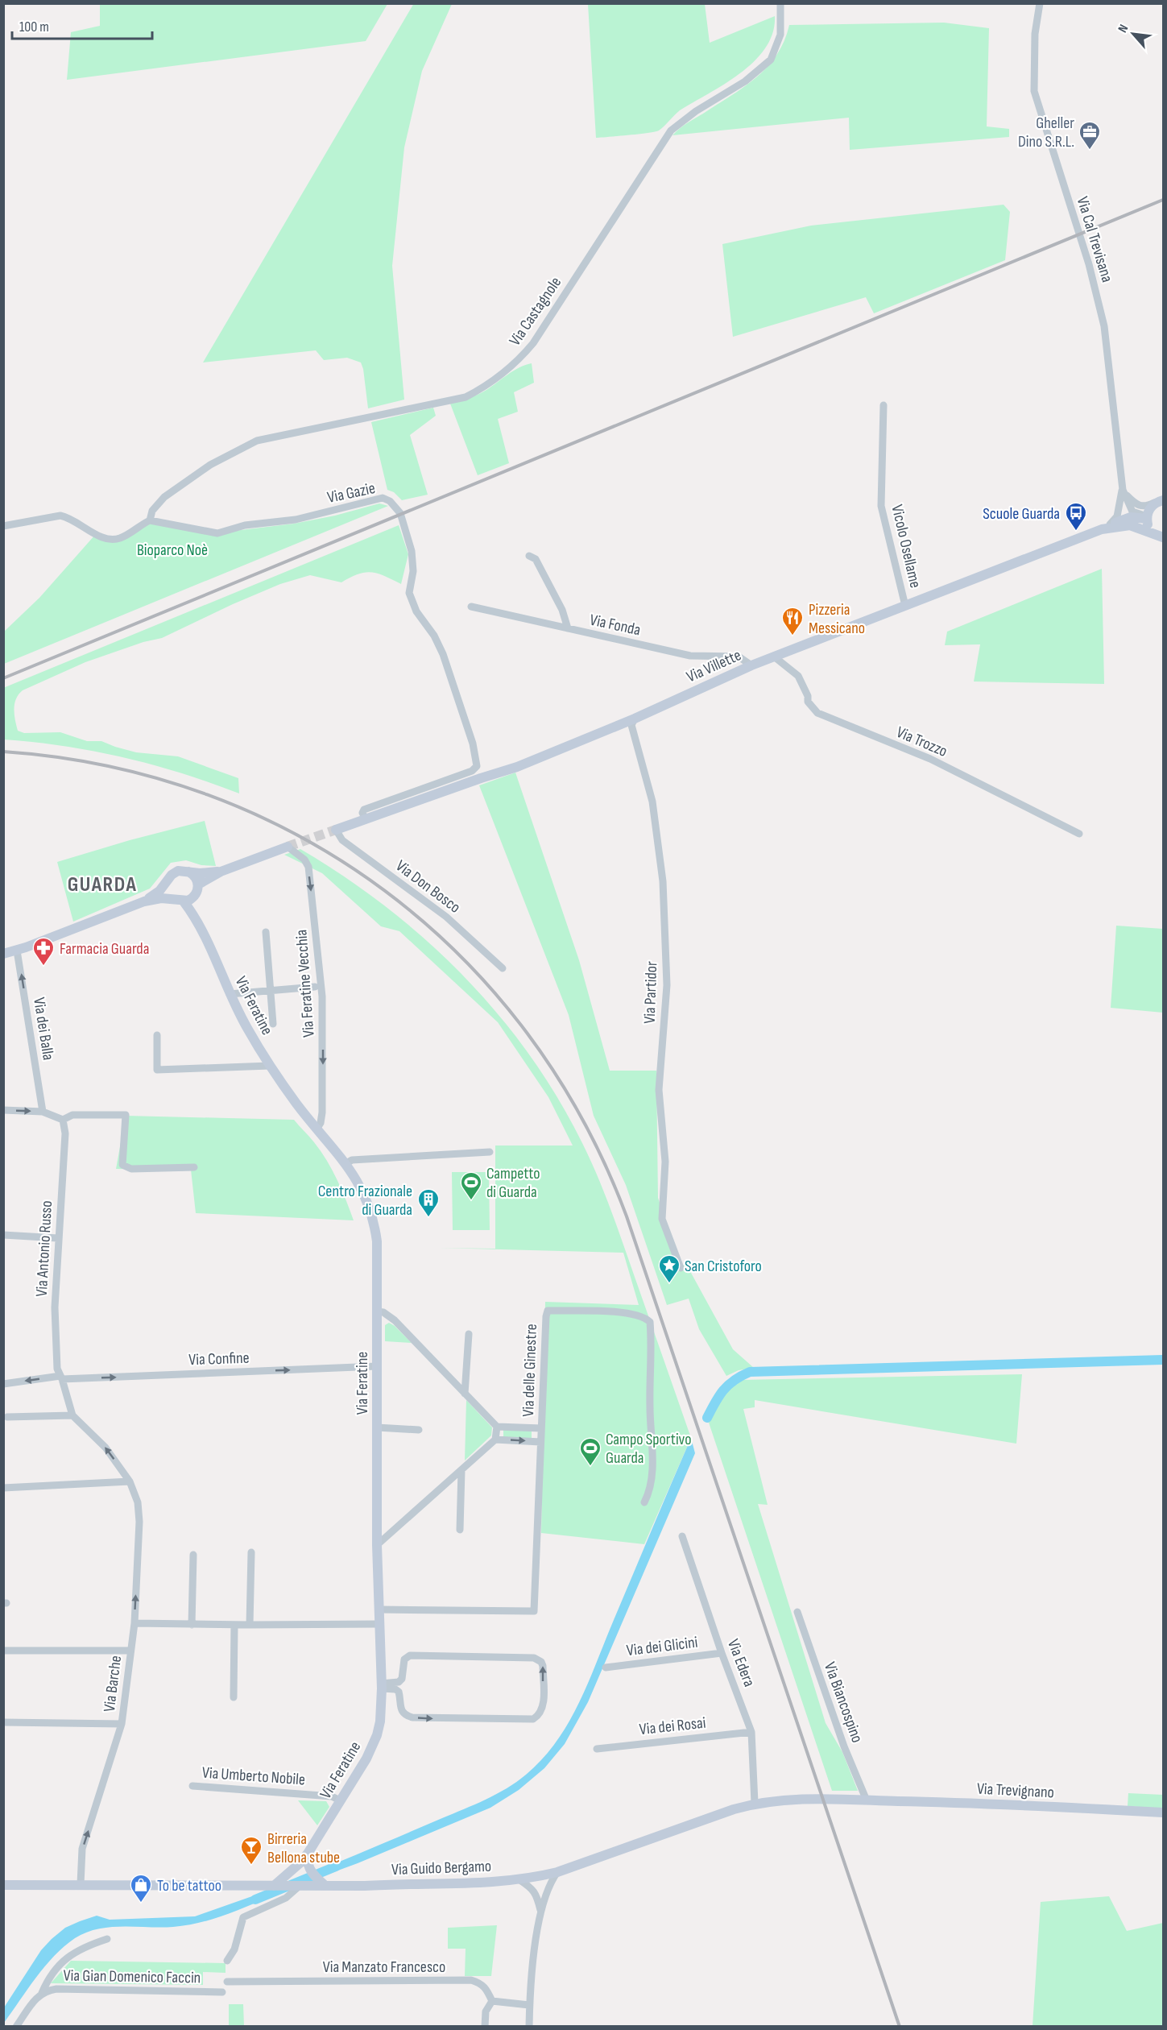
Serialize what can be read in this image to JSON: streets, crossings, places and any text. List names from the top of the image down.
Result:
{
  "streets": {
    "street": [
      "Via Cal Trevisana",
      "Via Castagnole",
      "Via Gazie",
      "Vicolo Osellame",
      "Via Fonda",
      "Via Villette",
      "Via Trozzo",
      "Via Don Bosco",
      "Via Feratine Vecchia",
      "Via Partidor",
      "Via Feratine",
      "Via dei Balla",
      "Via Antonio Russo",
      "Via Confine",
      "Via delle Ginestre",
      "Via dei Glicini",
      "Via Edera",
      "Via Barche",
      "Via Biancospino",
      "Via dei Rosai",
      "Via Umberto Nobile",
      "Via Trevignano",
      "Via Guido Bergamo",
      "Via Manzato Francesco",
      "Via Gian Domenico Faccin"
    ]
  },
  "crossings": [
    ["Via Cal Trevisana", "Via Villette"],
    ["Via Castagnole", "Via Gazie"],
    ["Via Gazie", "Via Villette"],
    ["Vicolo Osellame", "Via Villette"],
    ["Via Fonda", "Via Villette"],
    ["Via Villette", "Via Trozzo"],
    ["Via Villette", "Via Don Bosco"],
    ["Via Villette", "Via Partidor"],
    ["Via Feratine Vecchia", "Via Feratine"],
    ["Via Feratine", "Via Confine"],
    ["Via Feratine", "Via delle Ginestre"],
    ["Via Feratine", "Via Umberto Nobile"],
    ["Via Feratine", "Via Guido Bergamo"],
    ["Via Antonio Russo", "Via Confine"],
    ["Via Antonio Russo", "Via Barche"],
    ["Via Confine", "Via Barche"],
    ["Via dei Glicini", "Via Edera"],
    ["Via Edera", "Via dei Rosai"],
    ["Via Edera", "Via Guido Bergamo"],
    ["Via Barche", "Via Guido Bergamo"],
    ["Via Biancospino", "Via Trevignano"],
    ["Via Biancospino", "Via Guido Bergamo"],
    ["Via Trevignano", "Via Guido Bergamo"]
  ],
  "one_way": ["Via dei Balla", "Via Barche"],
  "districts": ["GUARDA"],
  "parks": ["Bioparco Noè"],
  "places": {
    "office": ["Gheller Dino S.R.L."],
    "bus stop": ["Scuole Guarda"],
    "restaurant": ["Pizzeria Messicano"],
    "pharmacy": ["Farmacia Guarda"],
    "sports": ["Campetto di Guarda", "Campo Sportivo Guarda"],
    "building": ["Centro Frazionale di Guarda"],
    "place": ["San Cristoforo"],
    "bar": ["Birreria Bellona stube"],
    "shop": ["To be tattoo"]
  },
  "scale_bar": "100 m",
  "north": "top left"
}
